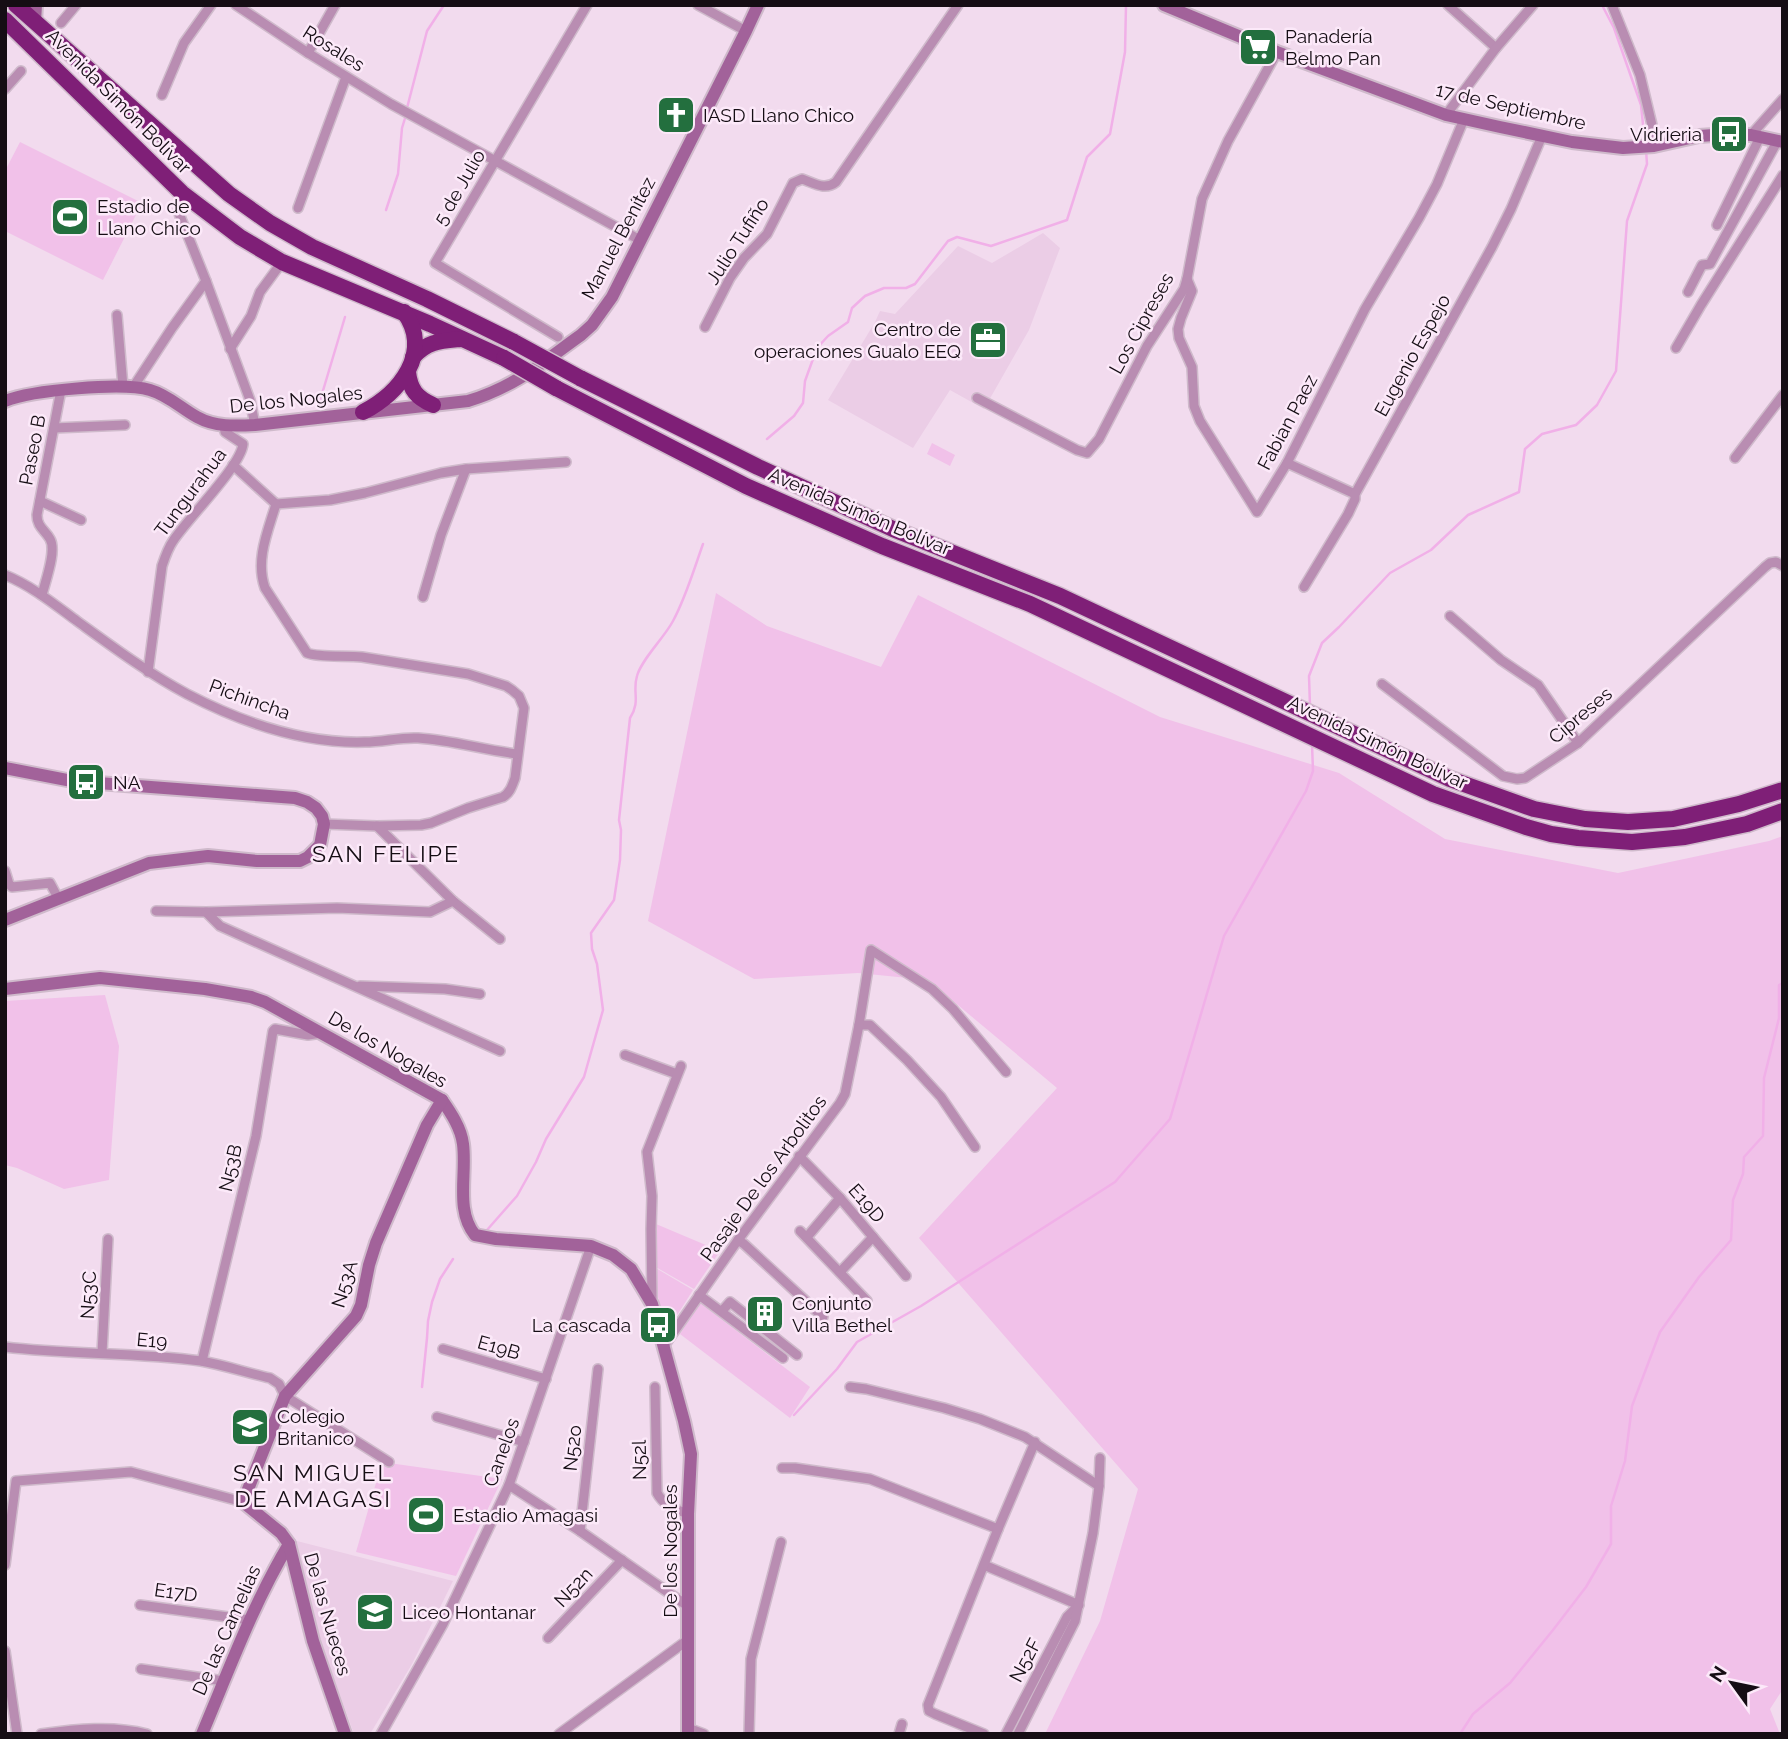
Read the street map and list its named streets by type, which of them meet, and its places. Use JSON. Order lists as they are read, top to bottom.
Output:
{
  "streets": {
    "highway": ["Avenida Simón Bolívar"],
    "street": [
      "Rosales",
      "17 de Septiembre",
      "5 de Julio",
      "Manuel Benítez",
      "Julio Tufiño",
      "Los Cipreses",
      "Eugenio Espejo",
      "De los Nogales",
      "Fabian Paez",
      "Paseo B",
      "Tungurahua",
      "Pichincha",
      "Cipreses",
      "N53B",
      "Pasaje De los Arbolitos",
      "E19D",
      "N53A",
      "N53C",
      "E19",
      "E19B",
      "N52o",
      "Canelos",
      "N52l",
      "N52n",
      "E17D",
      "De las Nueces",
      "De las Camelias",
      "N52F"
    ]
  },
  "crossings": [
    ["Rosales", "5 de Julio"],
    ["Rosales", "Manuel Benítez"],
    ["Avenida Simón Bolívar", "De los Nogales"],
    ["17 de Septiembre", "Los Cipreses"],
    ["17 de Septiembre", "Eugenio Espejo"],
    ["17 de Septiembre", "Fabian Paez"],
    ["Manuel Benítez", "De los Nogales"],
    ["Los Cipreses", "Fabian Paez"],
    ["De los Nogales", "Paseo B"],
    ["De los Nogales", "Tungurahua"],
    ["De los Nogales", "N53B"],
    ["De los Nogales", "Pasaje De los Arbolitos"],
    ["De los Nogales", "N53A"],
    ["De los Nogales", "Canelos"],
    ["De los Nogales", "N52l"],
    ["Paseo B", "Pichincha"],
    ["Tungurahua", "Pichincha"],
    ["N53B", "E19"],
    ["Pasaje De los Arbolitos", "E19D"],
    ["N53A", "E19"],
    ["N53A", "De las Nueces"],
    ["N53C", "E19"],
    ["E19B", "Canelos"],
    ["E17D", "De las Camelias"],
    ["De las Nueces", "De las Camelias"]
  ],
  "districts": ["SAN FELIPE", "SAN MIGUEL DE AMAGASI"],
  "places": {
    "supermarket": ["Panadería Belmo Pan"],
    "church": ["IASD Llano Chico"],
    "bus stop": ["Vidrieria", "NA", "La cascada"],
    "sports": ["Estadio de Llano Chico", "Estadio Amagasi"],
    "office": ["Centro de operaciones Gualo EEQ"],
    "building": ["Conjunto Villa Bethel"],
    "school or university": ["Colegio Britanico", "Liceo Hontanar"]
  },
  "north": "top left"
}
